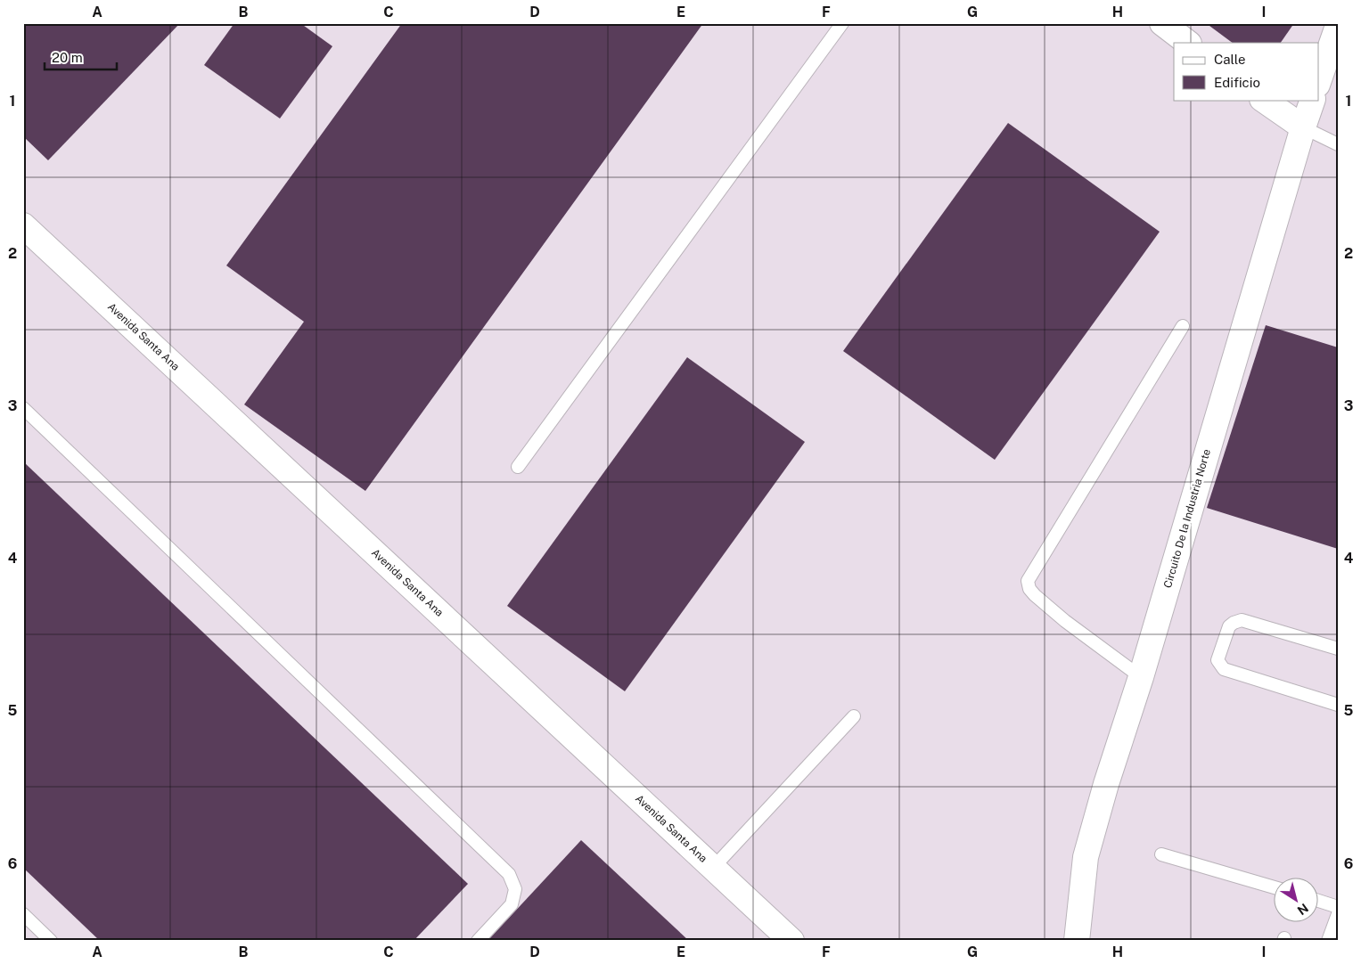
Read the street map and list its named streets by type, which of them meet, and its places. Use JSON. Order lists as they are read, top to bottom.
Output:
{
  "streets": {
    "street": ["Avenida Santa Ana", "Circuito De la Industria Norte"]
  },
  "legend": ["Calle", "Edificio"],
  "scale_bar": "20 m",
  "north": "bottom right",
  "grid": {
    "columns": [
      "A",
      "B",
      "C",
      "D",
      "E",
      "F",
      "G",
      "H",
      "I"
    ],
    "rows": [
      "1",
      "2",
      "3",
      "4",
      "5",
      "6"
    ]
  }
}
